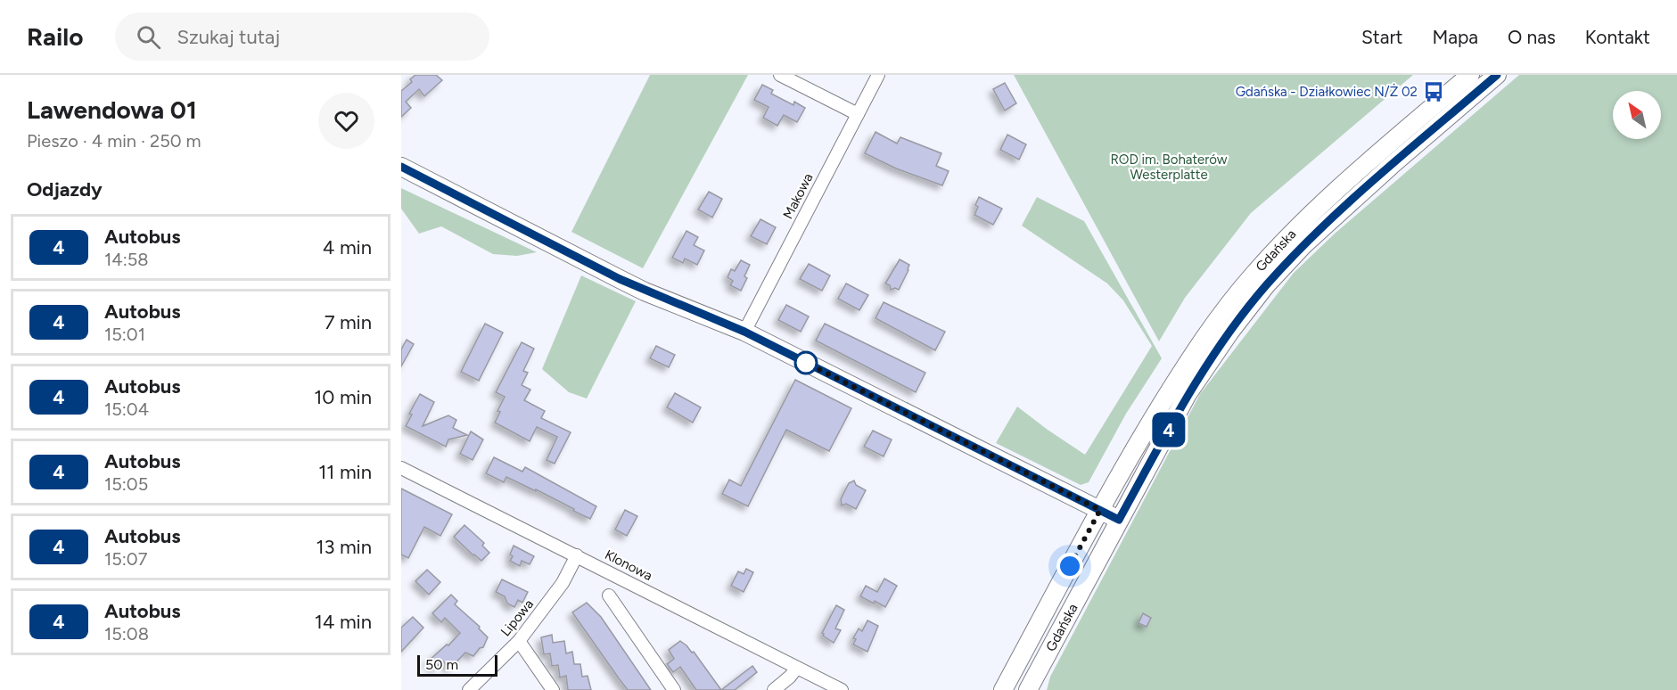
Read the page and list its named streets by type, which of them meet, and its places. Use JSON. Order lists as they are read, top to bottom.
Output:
{
  "streets": {
    "main road": ["Gdańska"],
    "street": ["Makowa", "Klonowa", "Lipowa"]
  },
  "crossings": [
    ["Klonowa", "Lipowa"]
  ],
  "parks": ["ROD im. Bohaterów Westerplatte"],
  "places": {
    "bus stop": ["Gdańska - Działkowiec N/Ż 02"]
  },
  "lines": ["bus line 4"],
  "scale_bar": "50 m",
  "north": "top left",
  "page": {
    "header": "Railo",
    "search": "Szukaj tutaj",
    "nav": [
      "Start",
      "Mapa",
      "O nas",
      "Kontakt"
    ],
    "heading": [
      ["Lawendowa 01", "Pieszo · 4 min · 250 m"],
      "Odjazdy"
    ],
    "on_map": "4",
    "list": [
      {
        "mark": "4",
        "name": "Autobus",
        "note": "14:58",
        "value": "4 min"
      },
      {
        "mark": "4",
        "name": "Autobus",
        "note": "15:01",
        "value": "7 min"
      },
      {
        "mark": "4",
        "name": "Autobus",
        "note": "15:04",
        "value": "10 min"
      },
      {
        "mark": "4",
        "name": "Autobus",
        "note": "15:05",
        "value": "11 min"
      },
      {
        "mark": "4",
        "name": "Autobus",
        "note": "15:07",
        "value": "13 min"
      },
      {
        "mark": "4",
        "name": "Autobus",
        "note": "15:08",
        "value": "14 min"
      }
    ],
    "scale": "50 m"
  }
}
